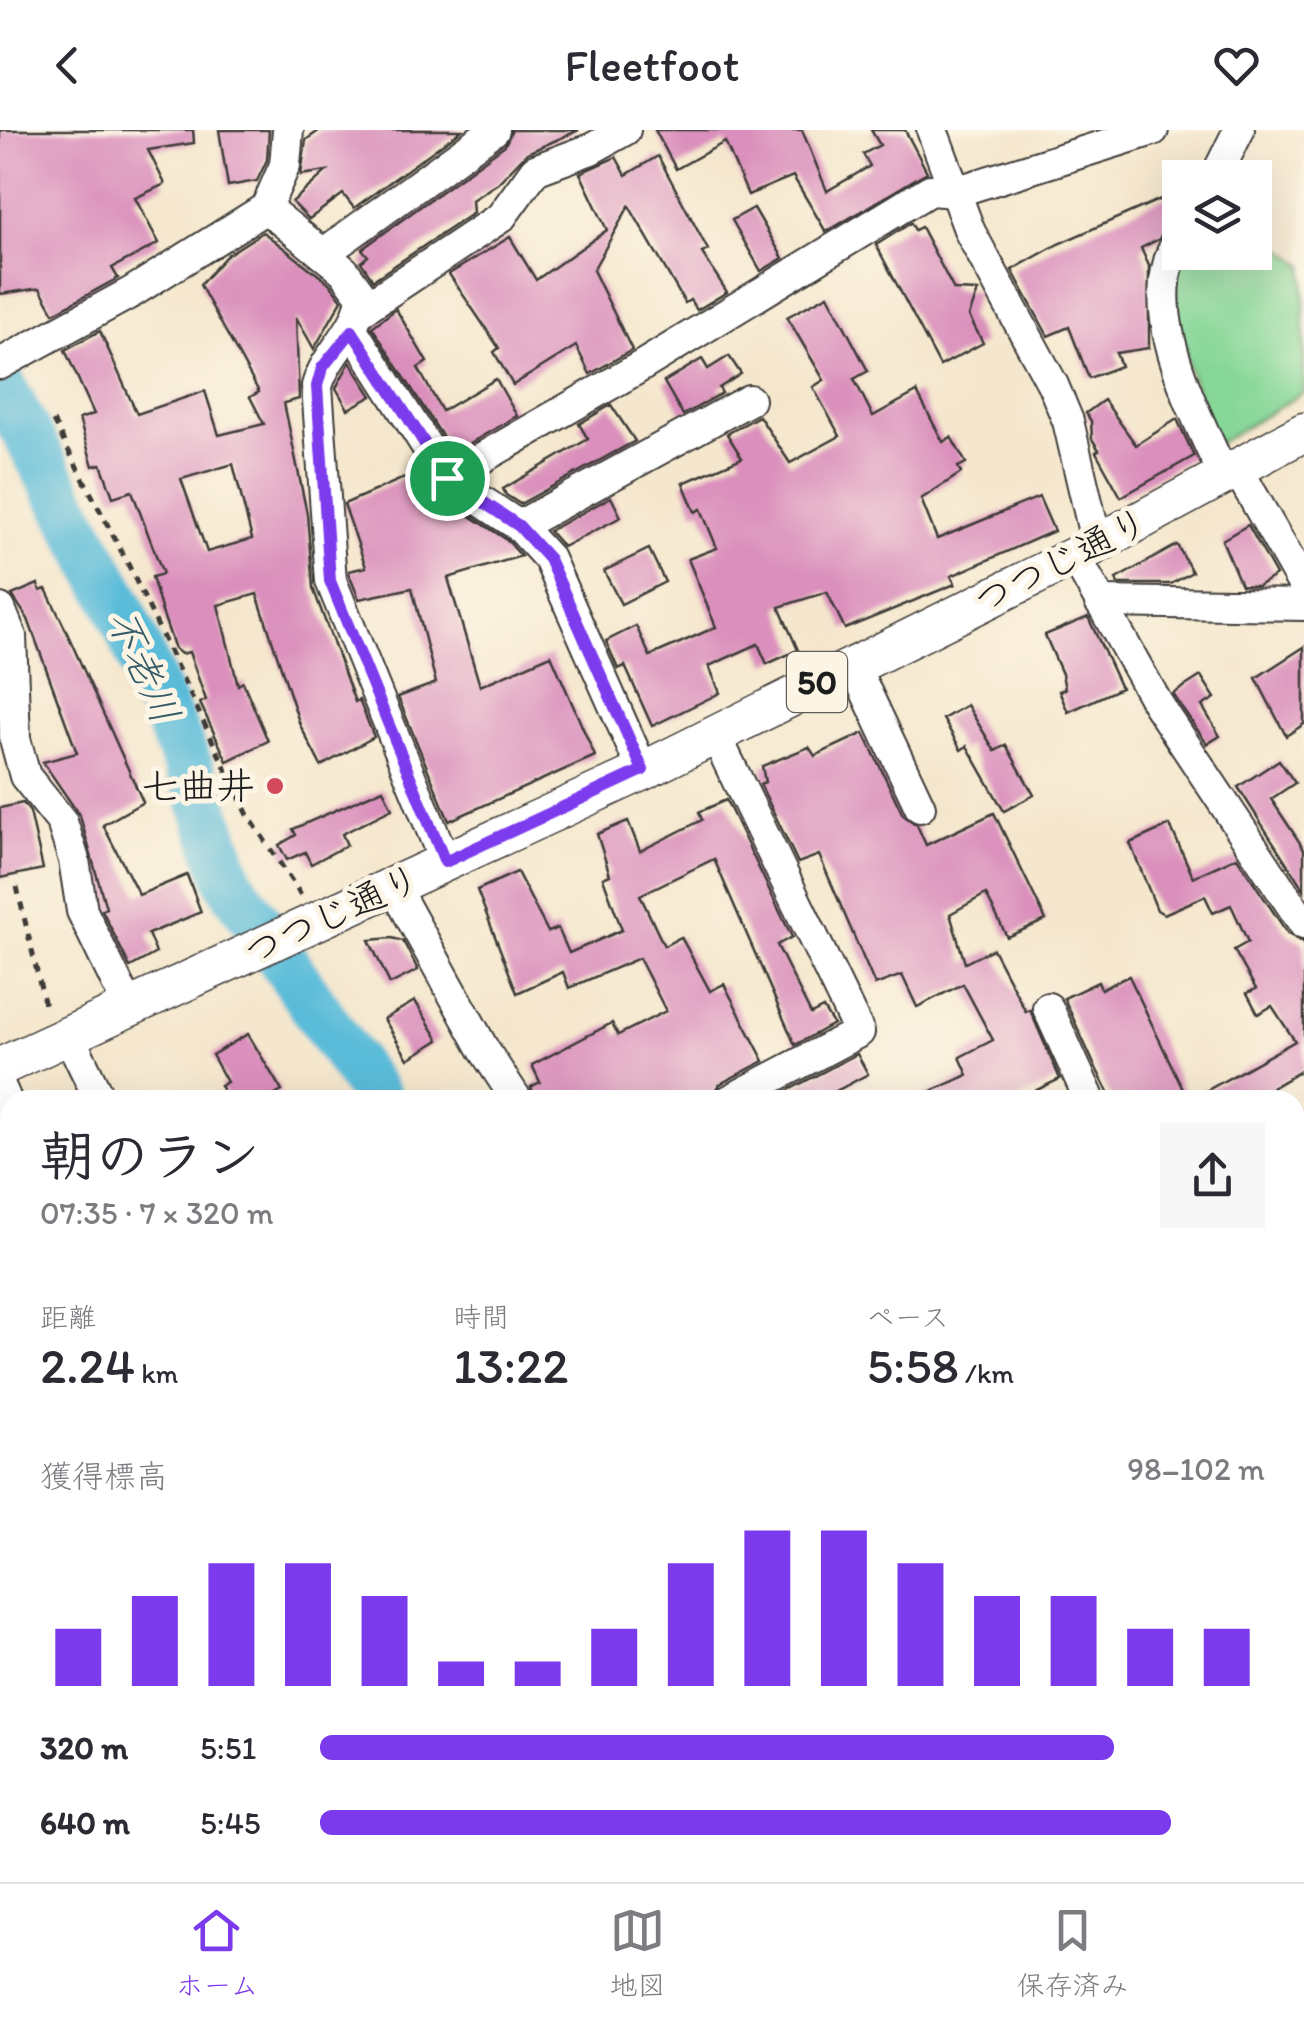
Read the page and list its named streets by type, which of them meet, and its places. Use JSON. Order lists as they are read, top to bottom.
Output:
{
  "streets": {
    "main road": ["つつじ通り", "50"]
  },
  "water": ["不老川"],
  "places": ["七曲井"],
  "page": {
    "header": "Fleetfoot",
    "heading": ["朝のラン", "07:35 · 7 × 320 m"],
    "stats": [
      ["距離", "2.24 km"],
      ["時間", "13:22"],
      ["ペース", "5:58 /km"]
    ],
    "chart": ["獲得標高", "98–102 m"],
    "list": [
      {
        "name": "320 m",
        "note": "5:51"
      },
      {
        "name": "640 m",
        "note": "5:45"
      }
    ],
    "tabs": ["ホーム", "地図", "保存済み"]
  }
}
